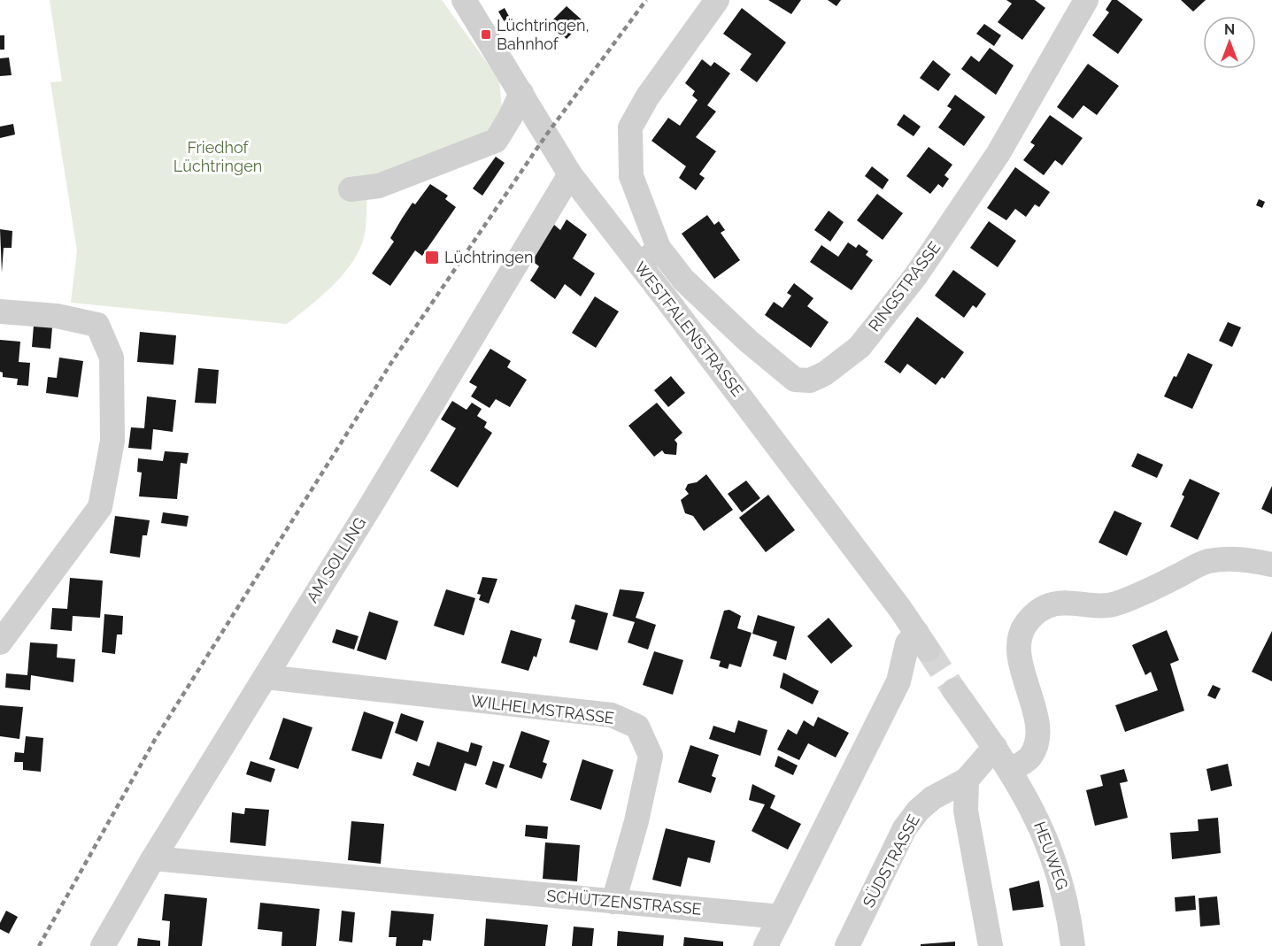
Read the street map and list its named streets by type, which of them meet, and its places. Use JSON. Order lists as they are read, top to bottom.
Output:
{
  "streets": {
    "street": [
      "RINGSTRASSE",
      "WESTFALENSTRASSE",
      "AM SOLLING",
      "WILHELMSTRASSE",
      "HEUWEG",
      "SÜDSTRASSE",
      "SCHÜTZENSTRASSE"
    ]
  },
  "crossings": [
    ["WESTFALENSTRASSE", "AM SOLLING"],
    ["WESTFALENSTRASSE", "SCHÜTZENSTRASSE"],
    ["AM SOLLING", "WILHELMSTRASSE"],
    ["AM SOLLING", "SCHÜTZENSTRASSE"],
    ["WILHELMSTRASSE", "SCHÜTZENSTRASSE"]
  ],
  "parks": ["Friedhof Lüchtringen"],
  "places": {
    "transit": ["Lüchtringen, Bahnhof", "Lüchtringen"]
  },
  "north": "top"
}
